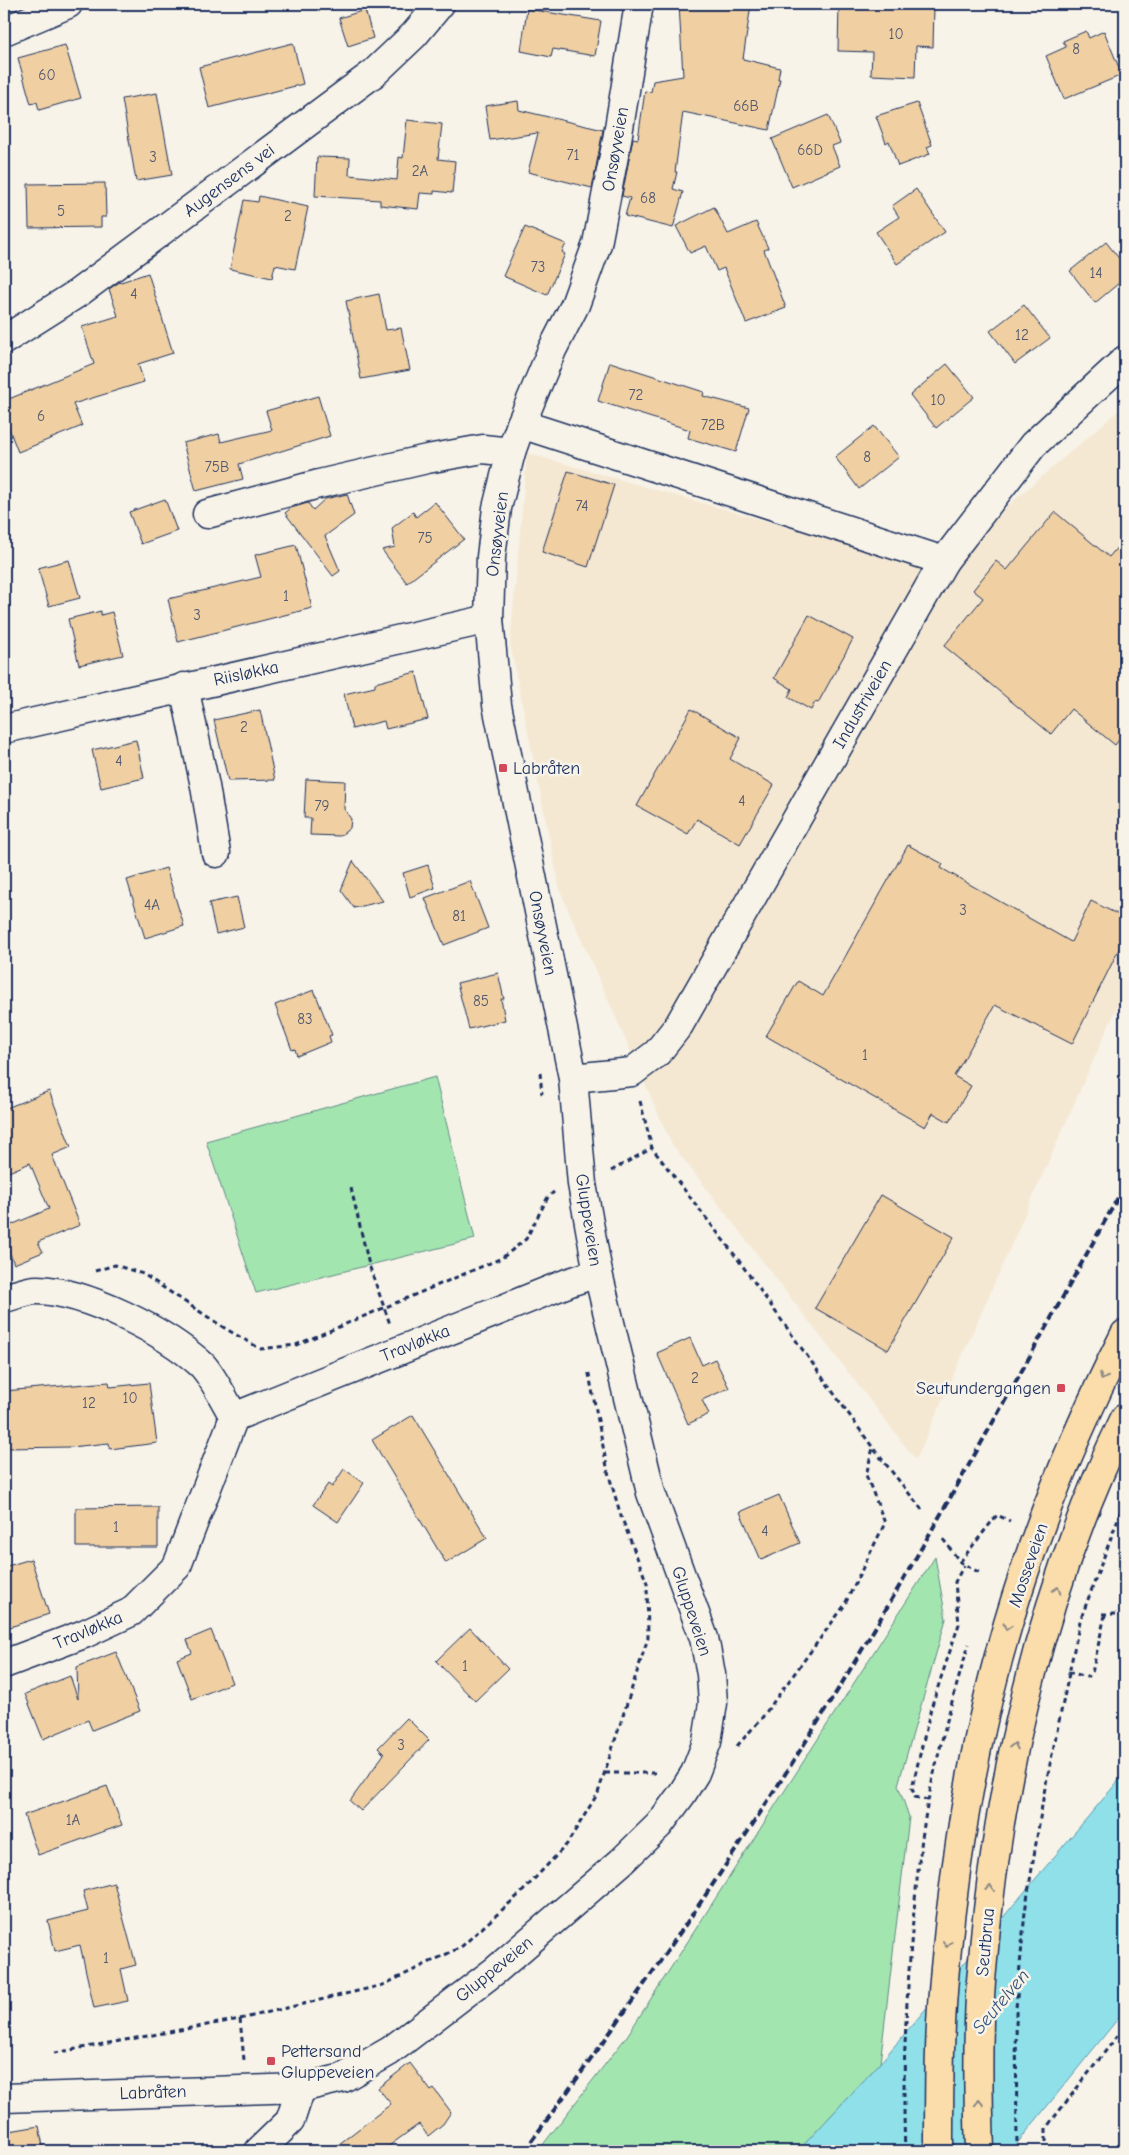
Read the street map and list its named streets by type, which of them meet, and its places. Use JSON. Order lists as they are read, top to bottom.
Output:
{
  "streets": {
    "highway": ["Mosseveien", "Seutbrua"],
    "street": [
      "Onsøyveien",
      "Augensens vei",
      "Riisløkka",
      "Industriveien",
      "Gluppeveien",
      "Travløkka",
      "Labråten"
    ]
  },
  "crossings": [
    ["Onsøyveien", "Riisløkka"],
    ["Onsøyveien", "Gluppeveien"],
    ["Gluppeveien", "Travløkka"],
    ["Gluppeveien", "Labråten"],
    ["Mosseveien", "Seutbrua"]
  ],
  "water": ["Seutelven"],
  "places": {
    "transit": ["Labråten", "Seutundergangen", "Pettersand Gluppeveien"]
  },
  "house_numbers": [
    "10",
    "8",
    "60",
    "66B",
    "66D",
    "71",
    "3",
    "2A",
    "68",
    "5",
    "2",
    "73",
    "14",
    "4",
    "12",
    "72",
    "10",
    "6",
    "72B",
    "8",
    "75B",
    "74",
    "75",
    "1",
    "3",
    "2",
    "4",
    "4",
    "79",
    "4A",
    "3",
    "81",
    "85",
    "83",
    "1",
    "2",
    "10",
    "12",
    "1",
    "4",
    "1",
    "3",
    "1A",
    "1"
  ]
}
